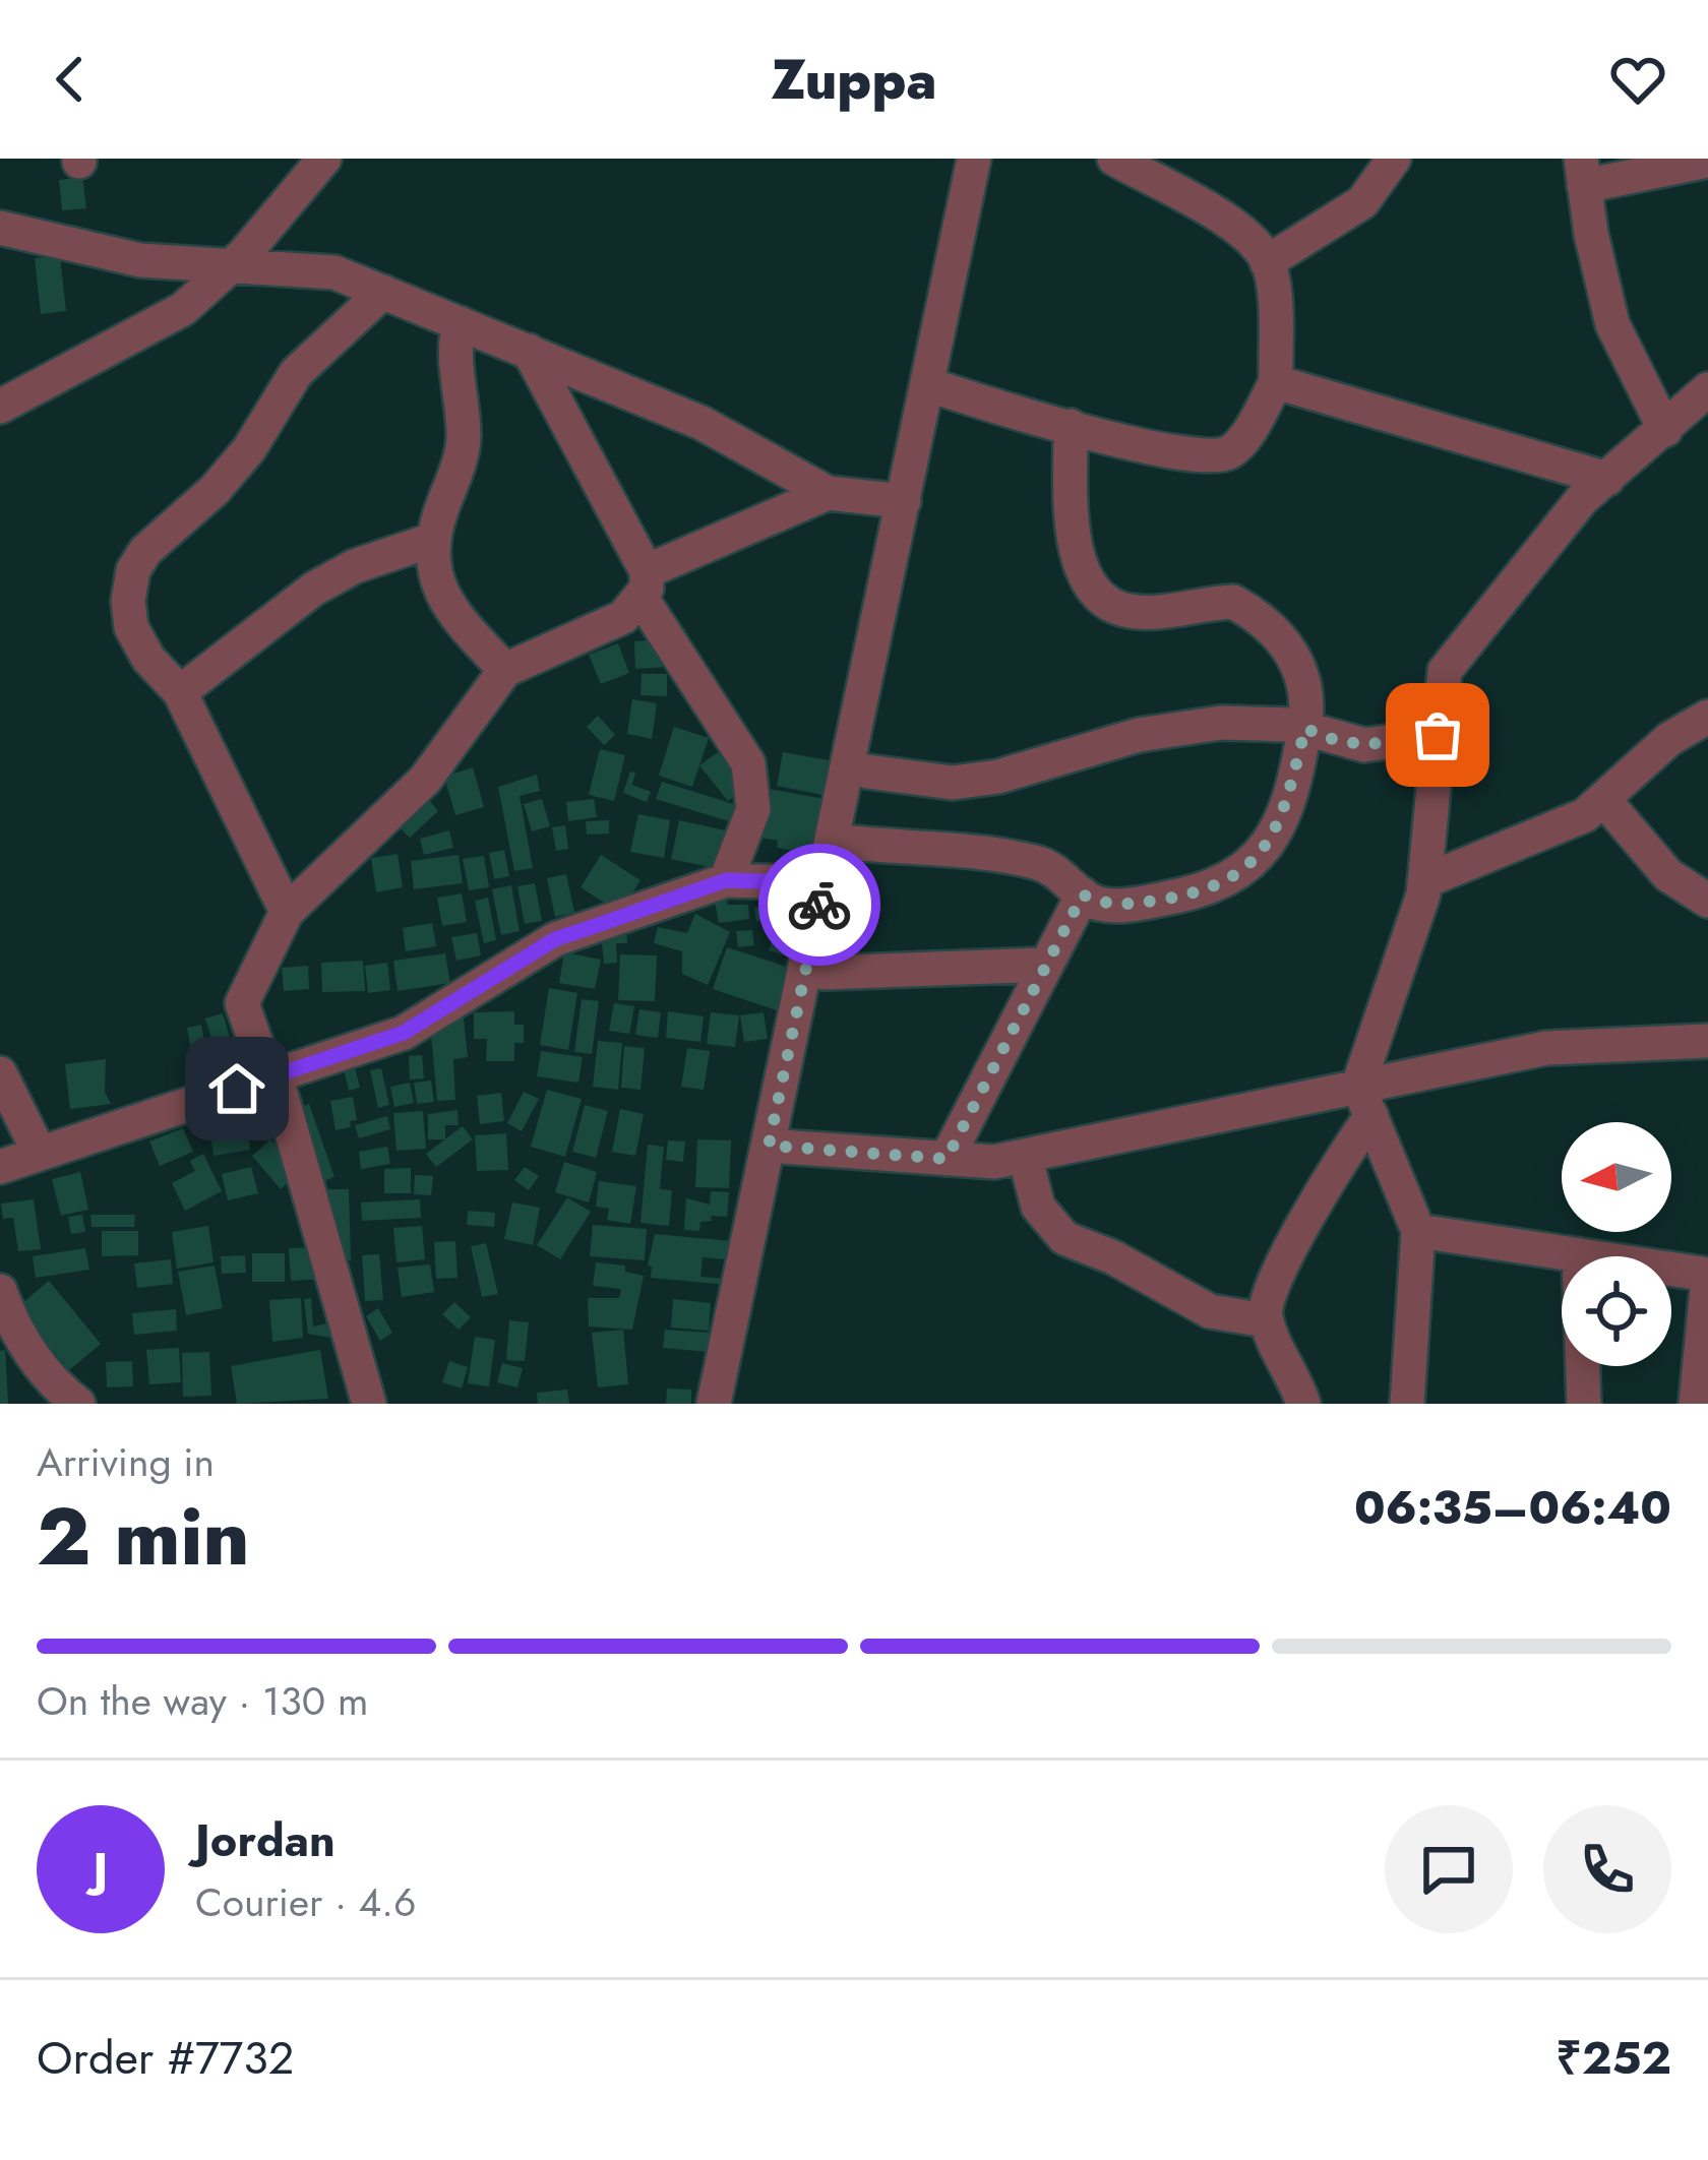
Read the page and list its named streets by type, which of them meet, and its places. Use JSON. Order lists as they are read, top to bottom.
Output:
{
  "north": "left",
  "page": {
    "header": "Zuppa",
    "heading": ["2 min", "Arriving in", "06:35–06:40"],
    "panel": [
      "Jordan",
      "Courier · 4.6",
      "Order #7732",
      "₹252"
    ],
    "bar": "On the way · 130 m",
    "round": "J"
  }
}
